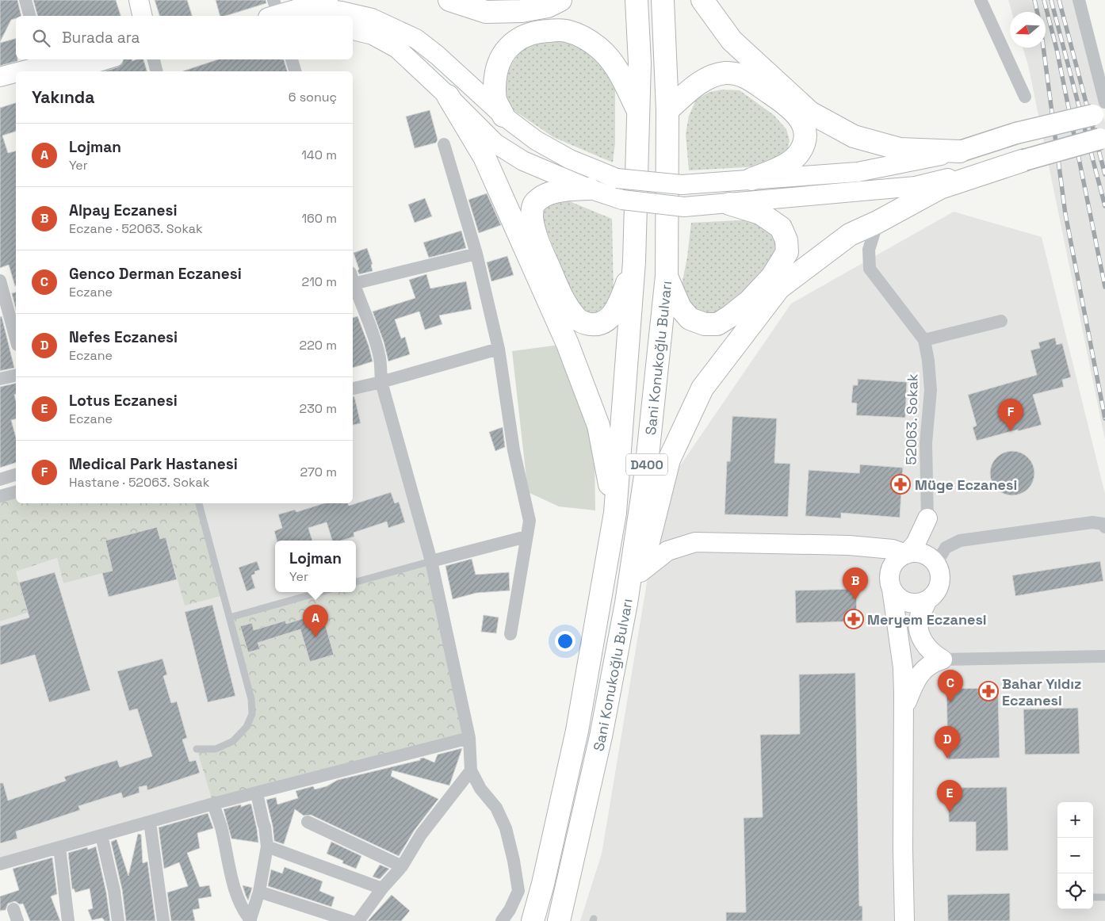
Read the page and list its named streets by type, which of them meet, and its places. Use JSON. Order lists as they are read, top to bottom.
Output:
{
  "streets": {
    "highway": ["Sani Konukoğlu Bulvarı", "D400"],
    "street": ["52063. Sokak"]
  },
  "places": {
    "pharmacy": ["Müge Eczanesi", "Meryem Eczanesi", "Bahar Yıldız Eczanesi"]
  },
  "north": "left",
  "page": {
    "search": "Burada ara",
    "heading": ["Yakında", "6 sonuç"],
    "list": [
      {
        "mark": "A",
        "name": "Lojman",
        "note": "Yer",
        "value": "140 m"
      },
      {
        "mark": "B",
        "name": "Alpay Eczanesi",
        "note": "Eczane · 52063. Sokak",
        "value": "160 m"
      },
      {
        "mark": "C",
        "name": "Genco Derman Eczanesi",
        "note": "Eczane",
        "value": "210 m"
      },
      {
        "mark": "D",
        "name": "Nefes Eczanesi",
        "note": "Eczane",
        "value": "220 m"
      },
      {
        "mark": "E",
        "name": "Lotus Eczanesi",
        "note": "Eczane",
        "value": "230 m"
      },
      {
        "mark": "F",
        "name": "Medical Park Hastanesi",
        "note": "Hastane · 52063. Sokak",
        "value": "270 m"
      }
    ],
    "pins": [
      "F",
      "B",
      "A",
      "C",
      "D",
      "E"
    ],
    "popup": ["Lojman", "Yer"],
    "map_buttons": ["+", "−"]
  }
}
